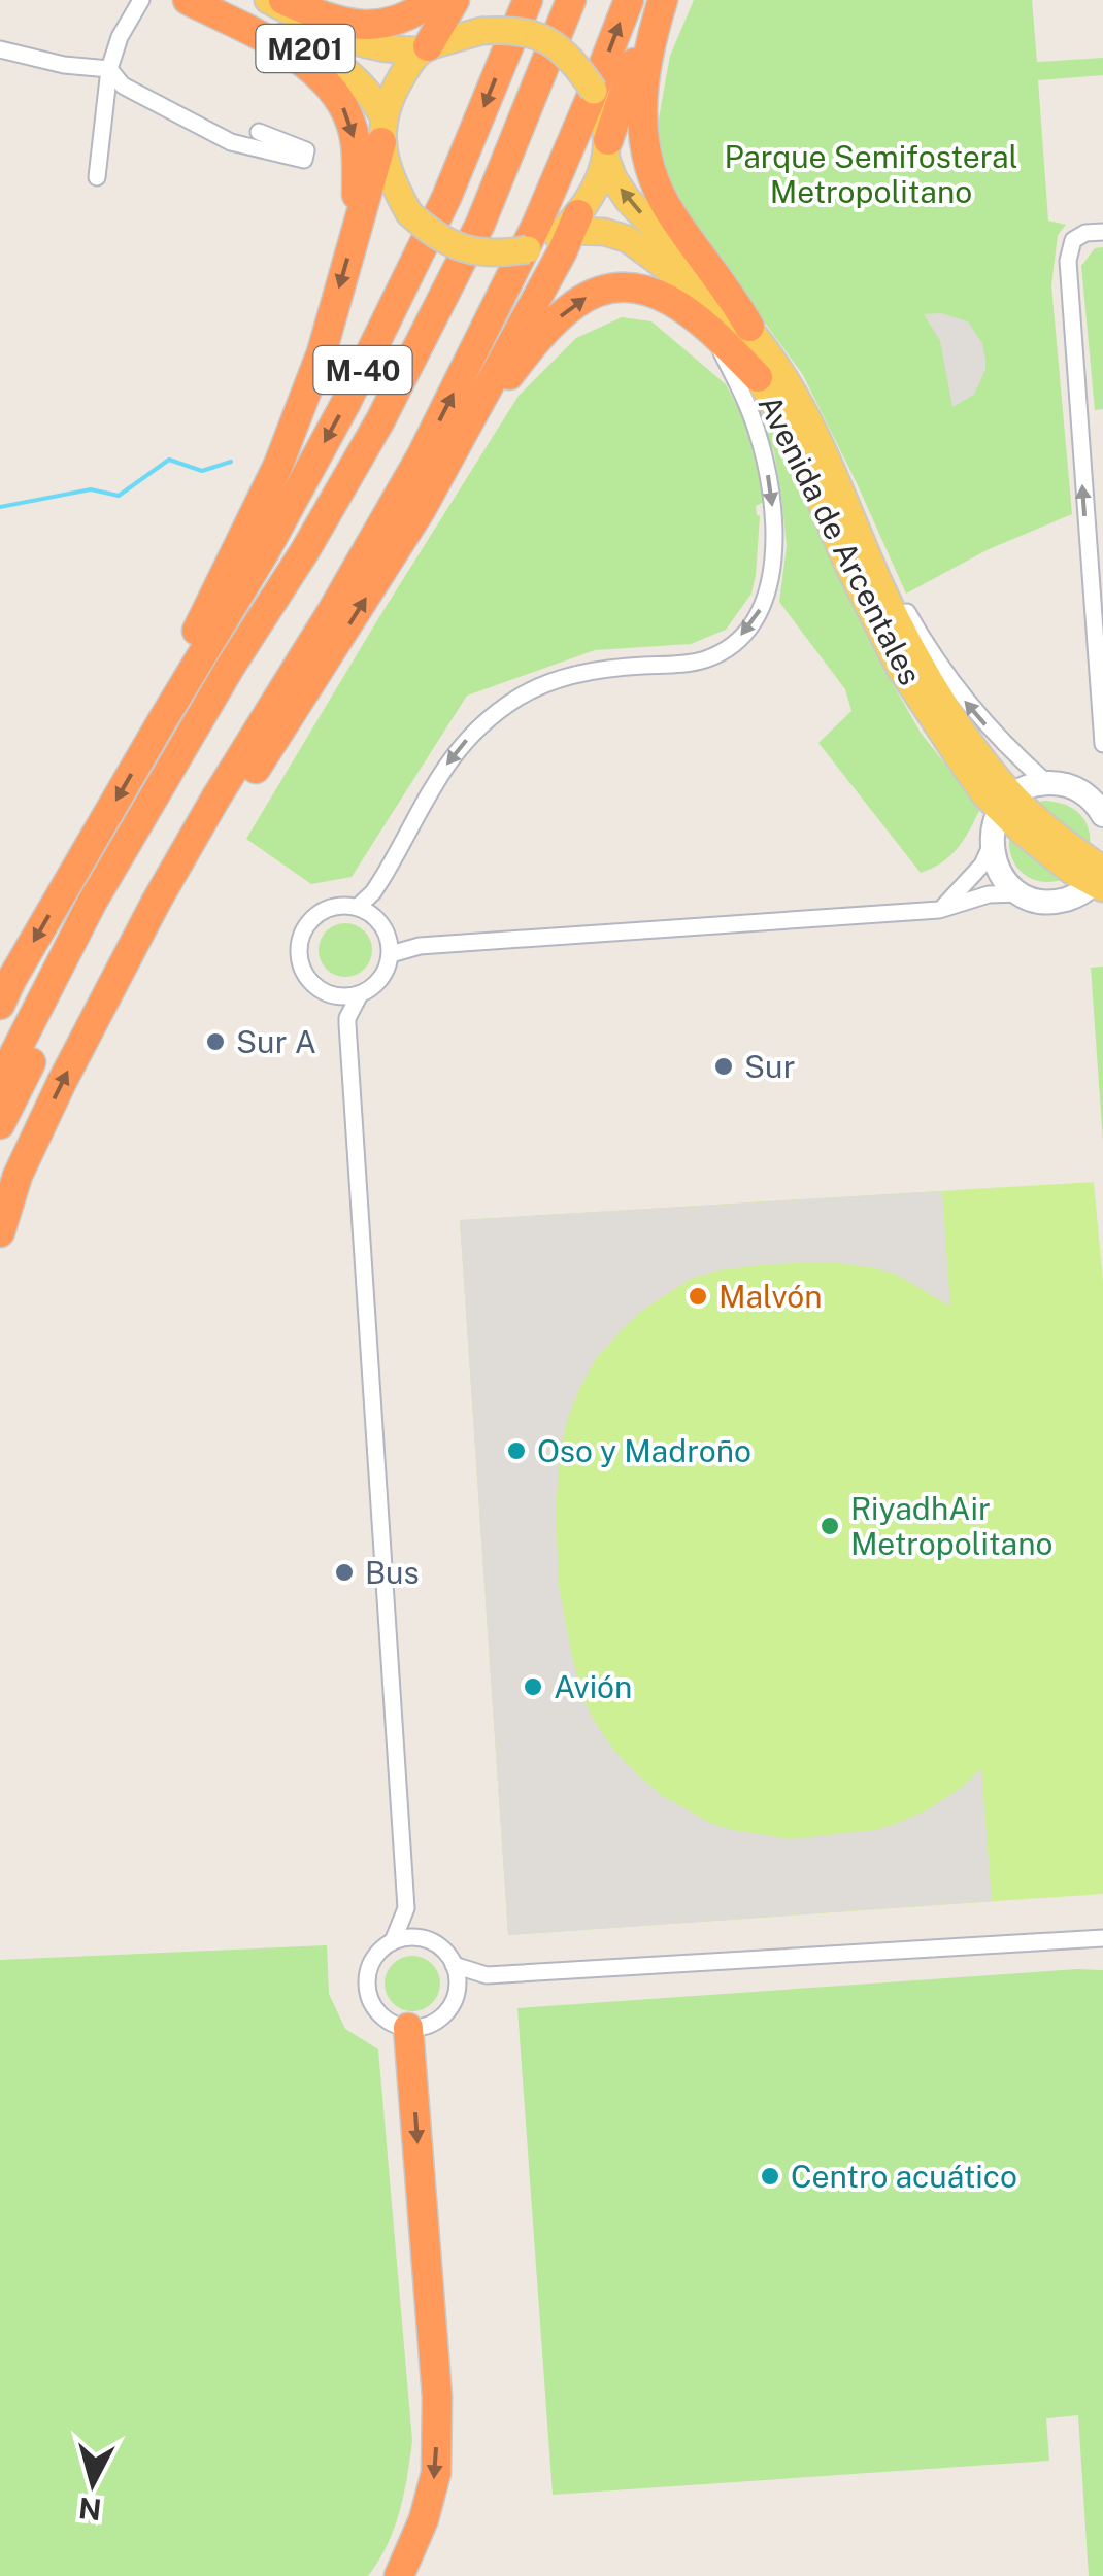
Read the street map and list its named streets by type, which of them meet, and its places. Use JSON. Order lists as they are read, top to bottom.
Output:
{
  "streets": {
    "highway": ["M-40"],
    "main road": ["M201", "Avenida de Arcentales"]
  },
  "crossings": [
    ["M201", "Avenida de Arcentales"]
  ],
  "parks": ["Parque Semifosteral Metropolitano"],
  "places": [
    "Sur A",
    "Sur",
    "Malvón",
    "Oso y Madroño",
    "RiyadhAir Metropolitano",
    "Bus",
    "Avión",
    "Centro acuático"
  ],
  "north": "bottom"
}
